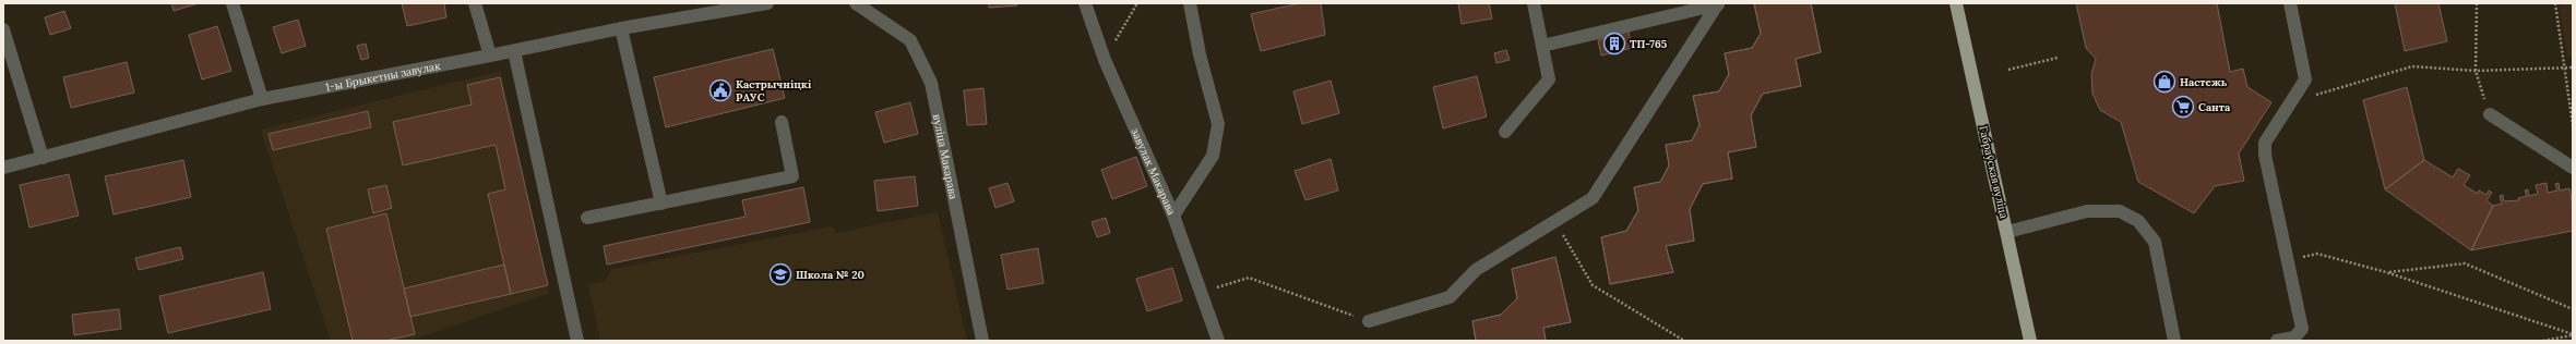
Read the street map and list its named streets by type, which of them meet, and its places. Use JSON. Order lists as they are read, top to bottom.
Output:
{
  "streets": {
    "main road": ["Габраўская вуліца"],
    "street": ["1-ы Брыкетны завулак", "вуліца Макарава", "завулак Макарава"]
  },
  "places": {
    "building": ["ТП-765"],
    "shop": ["Настежь"],
    "public building": ["Кастрычніцкі РАУС"],
    "supermarket": ["Санта"],
    "school or university": ["Школа № 20"]
  }
}
